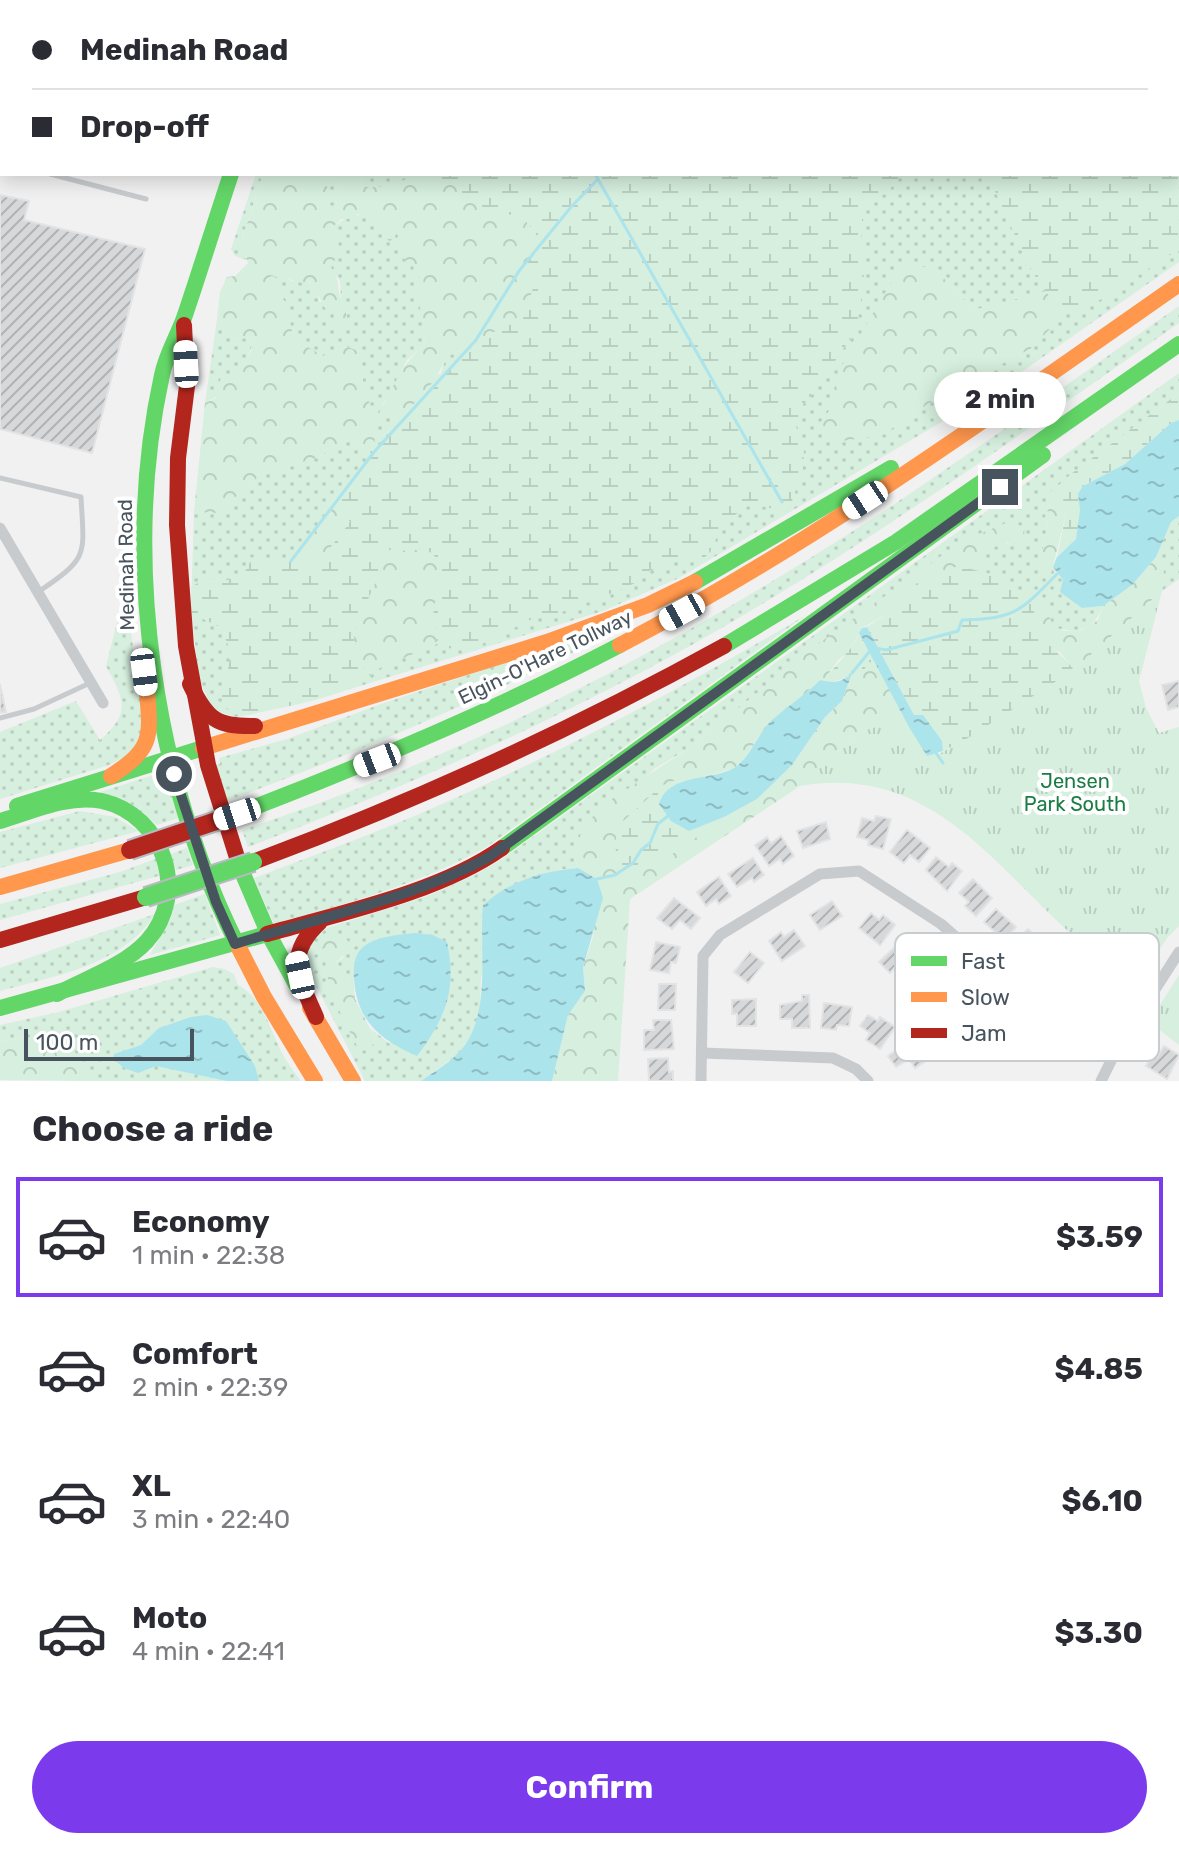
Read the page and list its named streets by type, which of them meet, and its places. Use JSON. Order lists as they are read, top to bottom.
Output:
{
  "streets": {
    "main road": ["Medinah Road", "Elgin-O'Hare Tollway"]
  },
  "parks": ["Jensen Park South"],
  "legend": ["Fast", "Slow", "Jam"],
  "scale_bar": "100 m",
  "page": {
    "banner": ["Medinah Road", "Drop-off"],
    "bubble": "2 min",
    "scale": "100 m",
    "heading": "Choose a ride",
    "list": [
      {
        "name": "Economy",
        "note": "1 min · 22:38",
        "value": "$3.59"
      },
      {
        "name": "Comfort",
        "note": "2 min · 22:39",
        "value": "$4.85"
      },
      {
        "name": "XL",
        "note": "3 min · 22:40",
        "value": "$6.10"
      },
      {
        "name": "Moto",
        "note": "4 min · 22:41",
        "value": "$3.30"
      }
    ],
    "buttons": "Confirm"
  }
}
